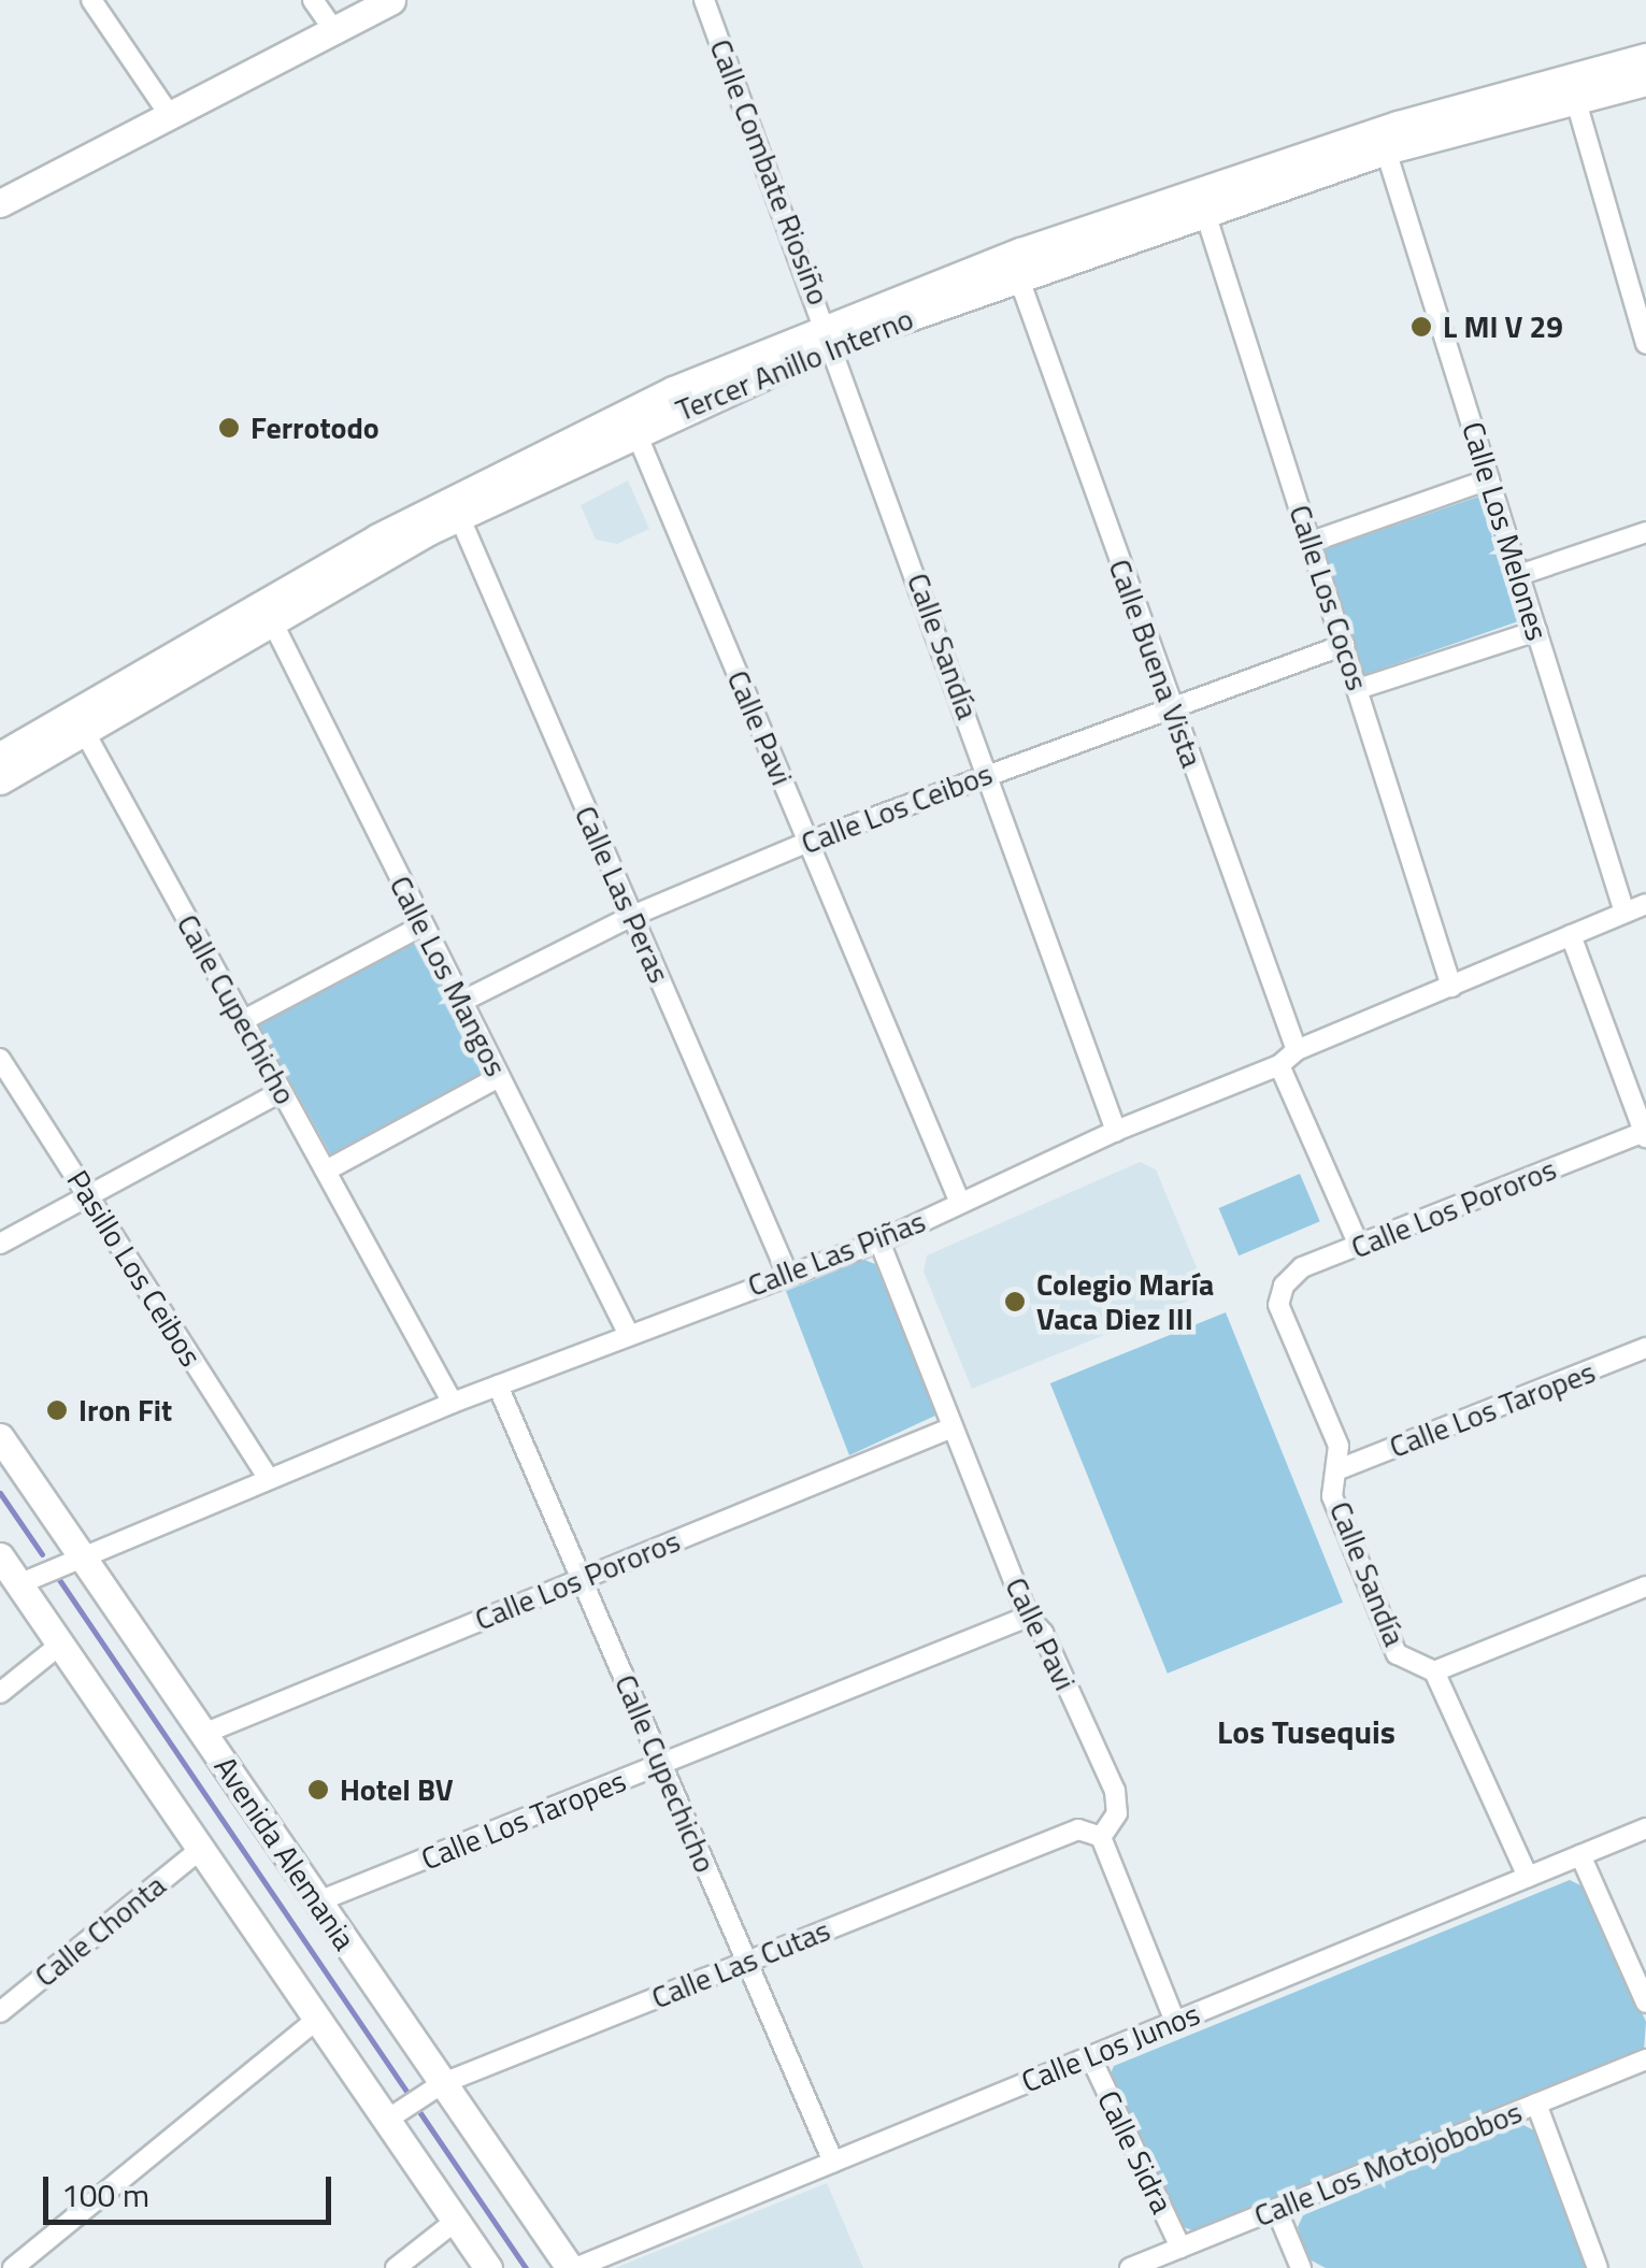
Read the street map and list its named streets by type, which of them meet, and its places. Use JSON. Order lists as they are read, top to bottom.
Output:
{
  "streets": {
    "main road": ["Tercer Anillo Interno", "Avenida Alemania"],
    "street": [
      "Calle Combate Riosiño",
      "Calle Los Melones",
      "Calle Los Cocos",
      "Calle Sandía",
      "Calle Buena Vista",
      "Calle Pavi",
      "Calle Los Ceibos",
      "Calle Las Peras",
      "Calle Los Mangos",
      "Calle Cupechicho",
      "Calle Los Pororos",
      "Calle Las Piñas",
      "Pasillo Los Ceibos",
      "Calle Los Taropes",
      "Calle Chonta",
      "Calle Las Cutas",
      "Calle Los Junos",
      "Calle Sidra",
      "Calle Los Motojobobos"
    ]
  },
  "crossings": [
    ["Calle Combate Riosiño", "Tercer Anillo Interno"],
    ["Calle Combate Riosiño", "Calle Sandía"],
    ["Tercer Anillo Interno", "Calle Los Melones"],
    ["Tercer Anillo Interno", "Calle Los Cocos"],
    ["Tercer Anillo Interno", "Calle Sandía"],
    ["Tercer Anillo Interno", "Calle Buena Vista"],
    ["Tercer Anillo Interno", "Calle Pavi"],
    ["Tercer Anillo Interno", "Calle Las Peras"],
    ["Tercer Anillo Interno", "Calle Los Mangos"],
    ["Tercer Anillo Interno", "Calle Cupechicho"],
    ["Calle Los Melones", "Calle Las Piñas"],
    ["Calle Los Cocos", "Calle Los Ceibos"],
    ["Calle Los Cocos", "Calle Las Piñas"],
    ["Calle Sandía", "Calle Los Ceibos"],
    ["Calle Sandía", "Calle Los Pororos"],
    ["Calle Sandía", "Calle Las Piñas"],
    ["Calle Sandía", "Calle Los Taropes"],
    ["Calle Sandía", "Calle Los Junos"],
    ["Calle Buena Vista", "Calle Los Ceibos"],
    ["Calle Buena Vista", "Calle Las Piñas"],
    ["Calle Pavi", "Calle Los Ceibos"],
    ["Calle Pavi", "Calle Los Pororos"],
    ["Calle Pavi", "Calle Las Piñas"],
    ["Calle Pavi", "Calle Los Taropes"],
    ["Calle Pavi", "Calle Las Cutas"],
    ["Calle Los Ceibos", "Calle Las Peras"],
    ["Calle Los Ceibos", "Calle Los Mangos"],
    ["Calle Las Peras", "Calle Las Piñas"],
    ["Calle Los Mangos", "Calle Las Piñas"],
    ["Calle Cupechicho", "Calle Los Pororos"],
    ["Calle Cupechicho", "Calle Las Piñas"],
    ["Calle Cupechicho", "Calle Los Taropes"],
    ["Calle Cupechicho", "Calle Las Cutas"],
    ["Calle Cupechicho", "Calle Los Junos"],
    ["Calle Los Pororos", "Avenida Alemania"],
    ["Calle Las Piñas", "Pasillo Los Ceibos"],
    ["Calle Las Piñas", "Avenida Alemania"],
    ["Calle Los Taropes", "Avenida Alemania"],
    ["Avenida Alemania", "Calle Las Cutas"],
    ["Avenida Alemania", "Calle Los Junos"],
    ["Calle Los Junos", "Calle Sidra"],
    ["Calle Sidra", "Calle Los Motojobobos"]
  ],
  "districts": ["Los Tusequis"],
  "places": [
    "L MI V 29",
    "Ferrotodo",
    "Colegio María Vaca Diez III",
    "Iron Fit",
    "Hotel BV"
  ],
  "scale_bar": "100 m"
}
